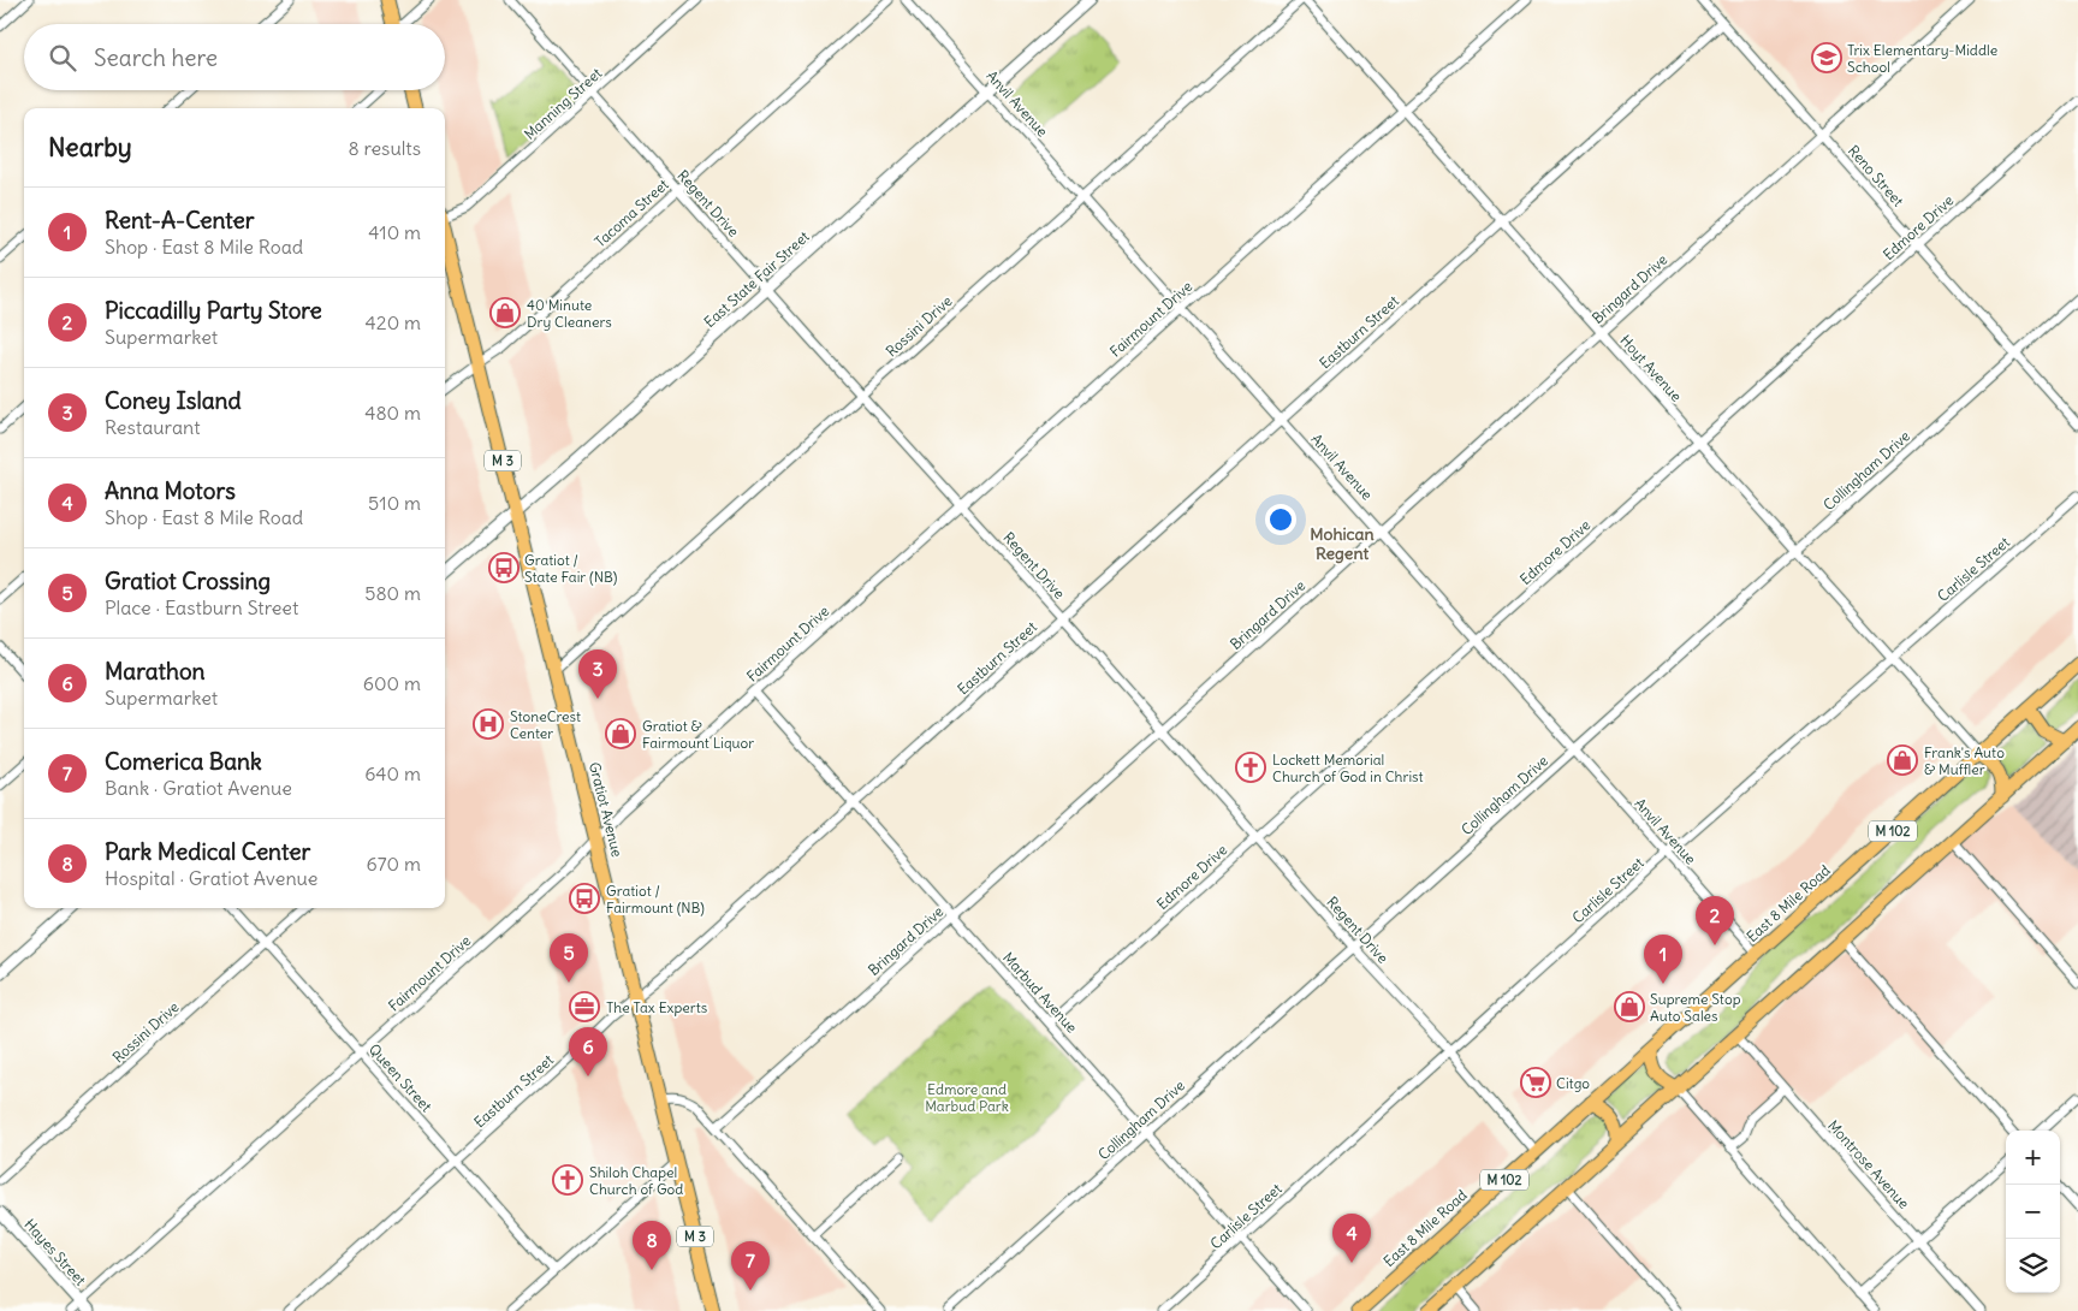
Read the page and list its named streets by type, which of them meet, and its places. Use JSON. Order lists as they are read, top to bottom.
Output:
{
  "streets": {
    "main road": [
      "M 3",
      "Gratiot Avenue",
      "M 102",
      "East 8 Mile Road"
    ],
    "street": [
      "Manning Street",
      "Anvil Avenue",
      "Reno Street",
      "Regent Drive",
      "Tacoma Street",
      "Edmore Drive",
      "East State Fair Street",
      "Bringard Drive",
      "Fairmount Drive",
      "Rossini Drive",
      "Eastburn Street",
      "Hoyt Avenue",
      "Collingham Drive",
      "Carlisle Street",
      "Marbud Avenue",
      "Queen Street",
      "Montrose Avenue",
      "Hayes Street"
    ]
  },
  "crossings": [
    ["Manning Street", "Regent Drive"],
    ["Anvil Avenue", "Edmore Drive"],
    ["Anvil Avenue", "East State Fair Street"],
    ["Anvil Avenue", "Bringard Drive"],
    ["Anvil Avenue", "Fairmount Drive"],
    ["Anvil Avenue", "Rossini Drive"],
    ["Anvil Avenue", "Eastburn Street"],
    ["Anvil Avenue", "Collingham Drive"],
    ["Anvil Avenue", "Carlisle Street"],
    ["Anvil Avenue", "East 8 Mile Road"],
    ["Reno Street", "Edmore Drive"],
    ["Reno Street", "Bringard Drive"],
    ["Reno Street", "Eastburn Street"],
    ["Reno Street", "Collingham Drive"],
    ["Regent Drive", "Tacoma Street"],
    ["Regent Drive", "Edmore Drive"],
    ["Regent Drive", "East State Fair Street"],
    ["Regent Drive", "Bringard Drive"],
    ["Regent Drive", "Fairmount Drive"],
    ["Regent Drive", "Rossini Drive"],
    ["Regent Drive", "Eastburn Street"],
    ["Regent Drive", "Collingham Drive"],
    ["Regent Drive", "Carlisle Street"],
    ["Regent Drive", "East 8 Mile Road"],
    ["Tacoma Street", "Gratiot Avenue"],
    ["Edmore Drive", "Hoyt Avenue"],
    ["Edmore Drive", "Marbud Avenue"],
    ["East State Fair Street", "Gratiot Avenue"],
    ["Bringard Drive", "Hoyt Avenue"],
    ["Bringard Drive", "Marbud Avenue"],
    ["Fairmount Drive", "Hoyt Avenue"],
    ["Fairmount Drive", "Gratiot Avenue"],
    ["Fairmount Drive", "Marbud Avenue"],
    ["Fairmount Drive", "Queen Street"],
    ["Fairmount Drive", "Hayes Street"],
    ["Rossini Drive", "Hoyt Avenue"],
    ["Rossini Drive", "Gratiot Avenue"],
    ["Rossini Drive", "Queen Street"],
    ["Eastburn Street", "Hoyt Avenue"],
    ["Eastburn Street", "Gratiot Avenue"],
    ["Eastburn Street", "Marbud Avenue"],
    ["Eastburn Street", "Queen Street"],
    ["Hoyt Avenue", "Collingham Drive"],
    ["Hoyt Avenue", "Carlisle Street"],
    ["Hoyt Avenue", "East 8 Mile Road"],
    ["Collingham Drive", "Marbud Avenue"],
    ["Carlisle Street", "Marbud Avenue"]
  ],
  "districts": ["Mohican Regent"],
  "parks": ["Edmore and Marbud Park"],
  "places": {
    "school or university": ["Trix Elementary-Middle School"],
    "shop": [
      "40 Minute Dry Cleaners",
      "Gratiot & Fairmount Liquor",
      "Frank's Auto & Muffler",
      "Supreme Stop Auto Sales"
    ],
    "bus stop": ["Gratiot / State Fair (NB)", "Gratiot / Fairmount (NB)"],
    "hospital": ["StoneCrest Center"],
    "church": ["Lockett Memorial Church of God in Christ", "Shiloh Chapel Church of God"],
    "office": ["The Tax Experts"],
    "supermarket": ["Citgo"]
  },
  "page": {
    "search": "Search here",
    "heading": ["Nearby", "8 results"],
    "list": [
      {
        "mark": "1",
        "name": "Rent-A-Center",
        "note": "Shop · East 8 Mile Road",
        "value": "410 m"
      },
      {
        "mark": "2",
        "name": "Piccadilly Party Store",
        "note": "Supermarket",
        "value": "420 m"
      },
      {
        "mark": "3",
        "name": "Coney Island",
        "note": "Restaurant",
        "value": "480 m"
      },
      {
        "mark": "4",
        "name": "Anna Motors",
        "note": "Shop · East 8 Mile Road",
        "value": "510 m"
      },
      {
        "mark": "5",
        "name": "Gratiot Crossing",
        "note": "Place · Eastburn Street",
        "value": "580 m"
      },
      {
        "mark": "6",
        "name": "Marathon",
        "note": "Supermarket",
        "value": "600 m"
      },
      {
        "mark": "7",
        "name": "Comerica Bank",
        "note": "Bank · Gratiot Avenue",
        "value": "640 m"
      },
      {
        "mark": "8",
        "name": "Park Medical Center",
        "note": "Hospital · Gratiot Avenue",
        "value": "670 m"
      }
    ],
    "pins": [
      "3",
      "2",
      "5",
      "1",
      "6",
      "4",
      "8",
      "7"
    ],
    "map_buttons": ["+", "−"]
  }
}
